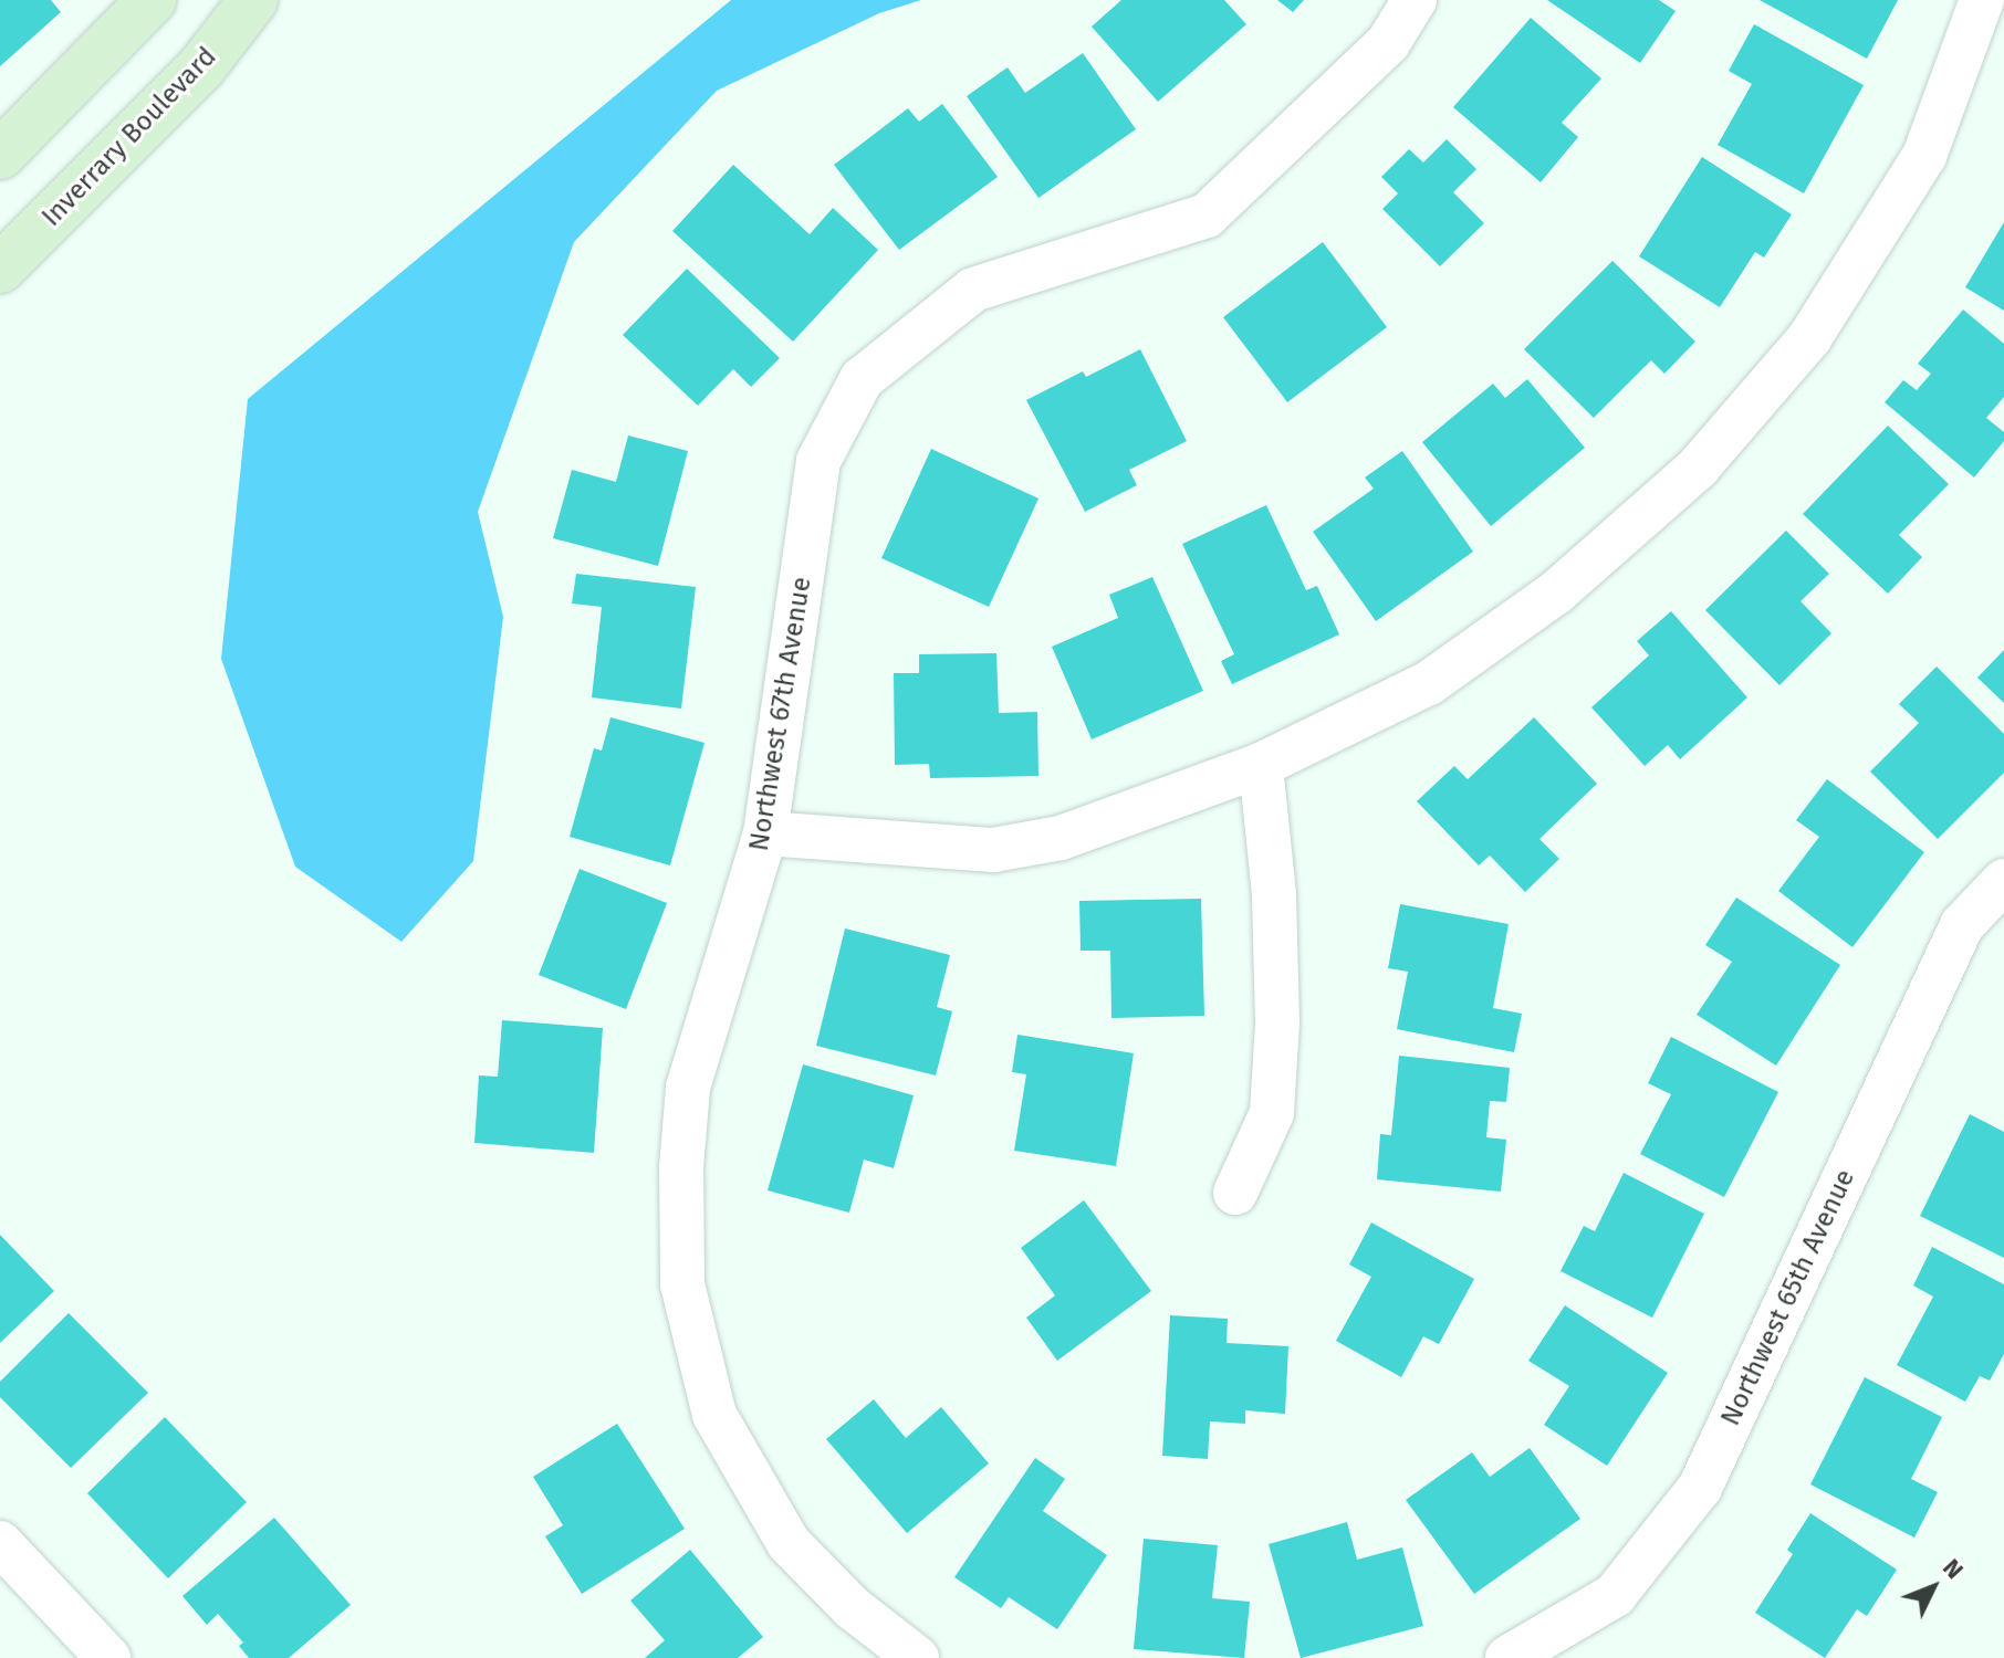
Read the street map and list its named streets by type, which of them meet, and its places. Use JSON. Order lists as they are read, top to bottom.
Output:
{
  "streets": {
    "street": ["Inverrary Boulevard", "Northwest 67th Avenue", "Northwest 65th Avenue"]
  },
  "north": "top right"
}
